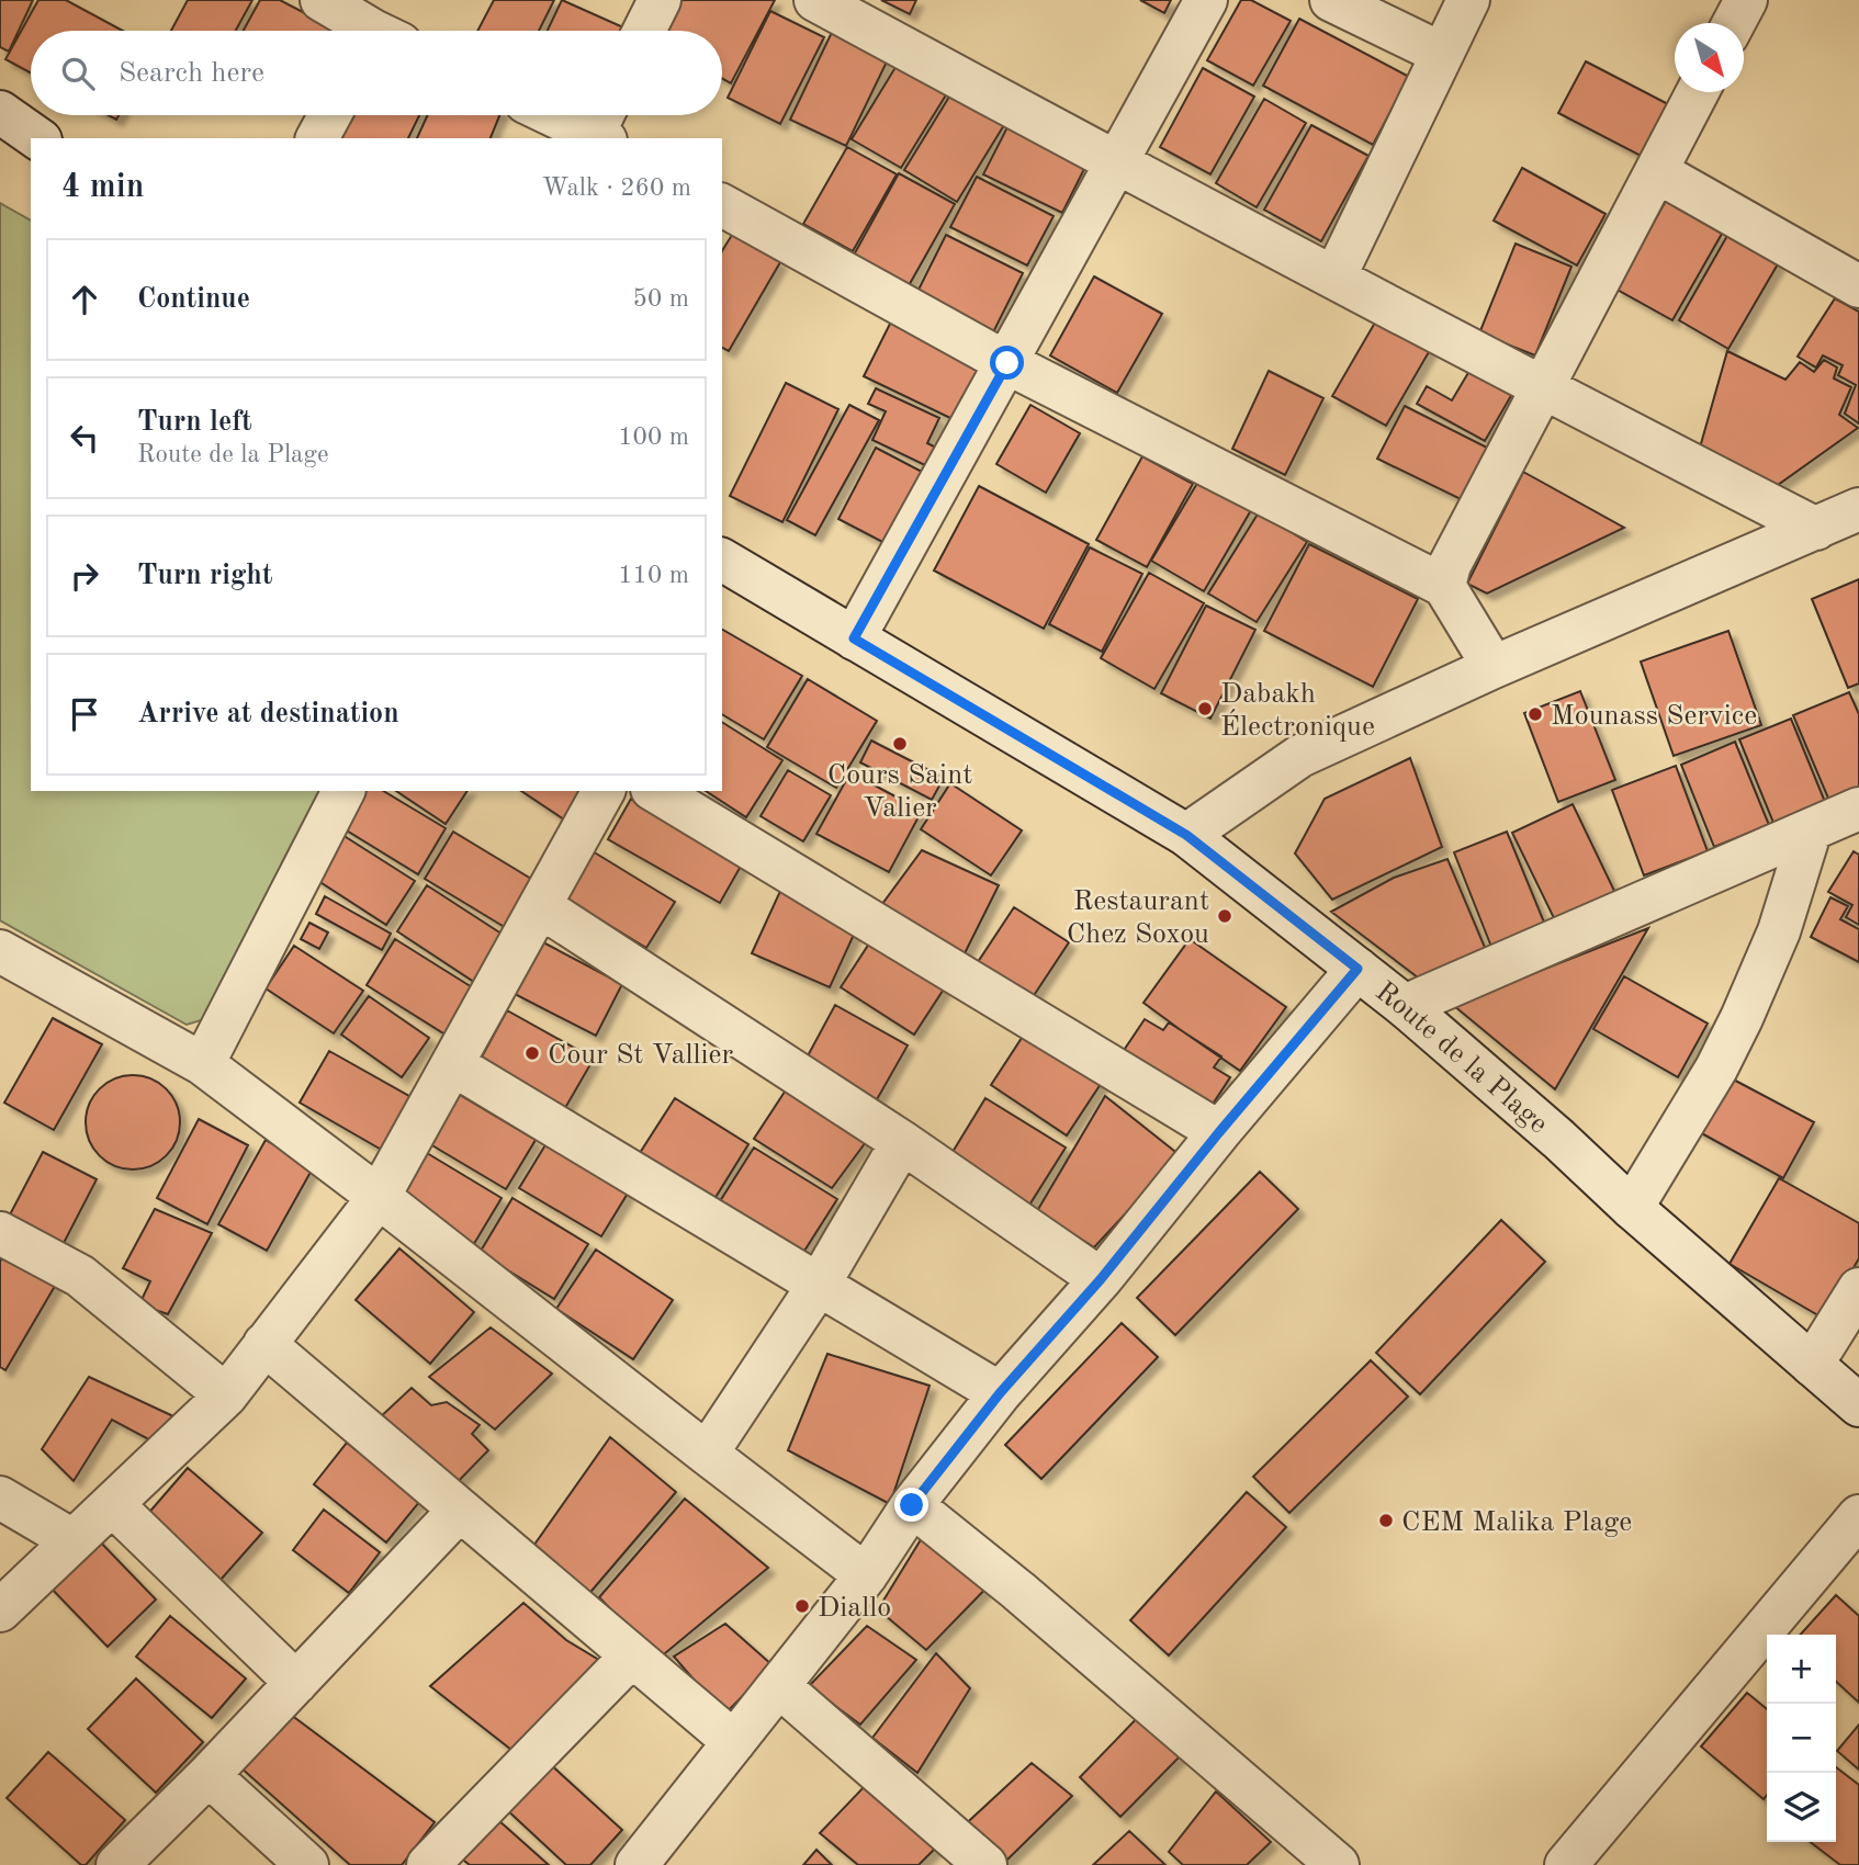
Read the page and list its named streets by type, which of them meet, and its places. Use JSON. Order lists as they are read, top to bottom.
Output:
{
  "streets": {
    "street": ["Route de la Plage"]
  },
  "places": [
    "Dabakh Électronique",
    "Mounass Service",
    "Cours Saint Valier",
    "Restaurant Chez Soxou",
    "Cour St Vallier",
    "CEM Malika Plage",
    "Diallo"
  ],
  "north": "bottom right",
  "page": {
    "search": "Search here",
    "heading": ["4 min", "Walk · 260 m"],
    "list": [
      ["Continue", "50 m"],
      ["Turn left", "Route de la Plage", "100 m"],
      ["Turn right", "110 m"],
      "Arrive at destination"
    ],
    "map_buttons": ["+", "−"]
  }
}
